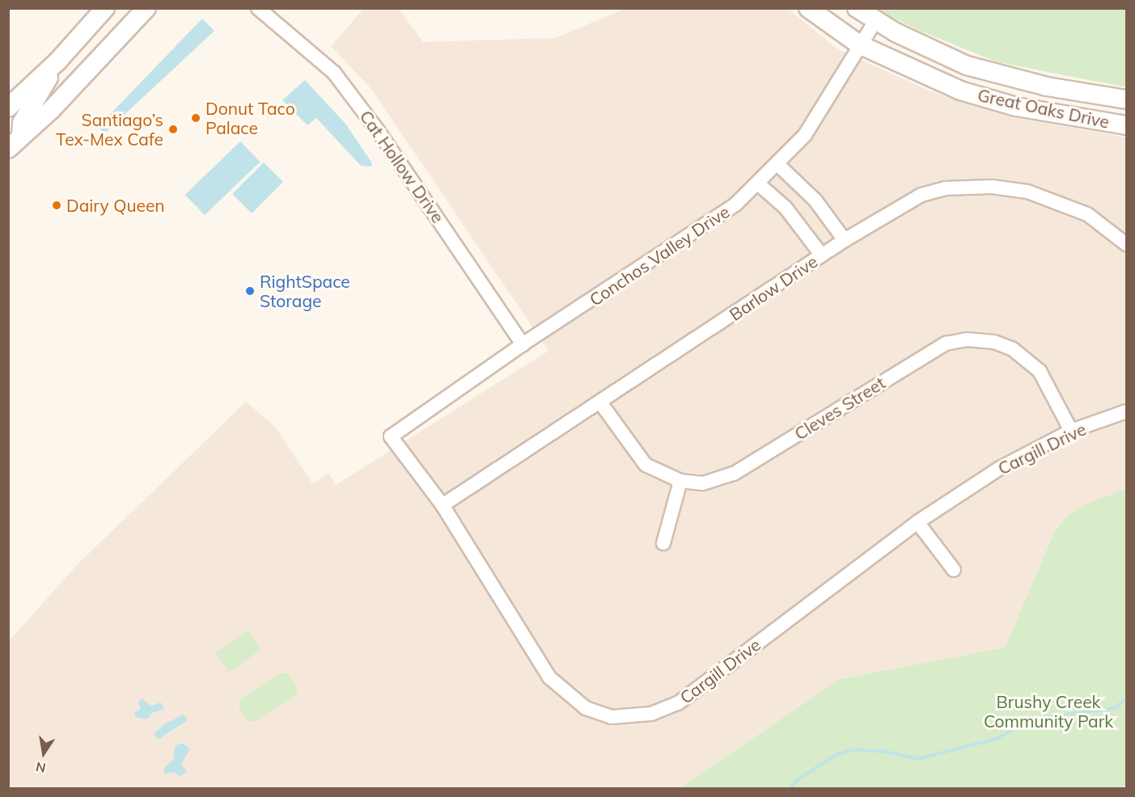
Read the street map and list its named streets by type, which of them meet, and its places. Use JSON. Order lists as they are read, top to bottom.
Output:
{
  "streets": {
    "street": [
      "Great Oaks Drive",
      "Cat Hollow Drive",
      "Conchos Valley Drive",
      "Barlow Drive",
      "Cleves Street",
      "Cargill Drive"
    ]
  },
  "crossings": [
    ["Great Oaks Drive", "Conchos Valley Drive"],
    ["Cat Hollow Drive", "Conchos Valley Drive"],
    ["Conchos Valley Drive", "Cargill Drive"],
    ["Barlow Drive", "Cleves Street"],
    ["Barlow Drive", "Cargill Drive"],
    ["Cleves Street", "Cargill Drive"]
  ],
  "parks": ["Brushy Creek Community Park"],
  "places": [
    "Donut Taco Palace",
    "Santiago’s Tex-Mex Cafe",
    "Dairy Queen",
    "RightSpace Storage"
  ],
  "north": "bottom"
}
